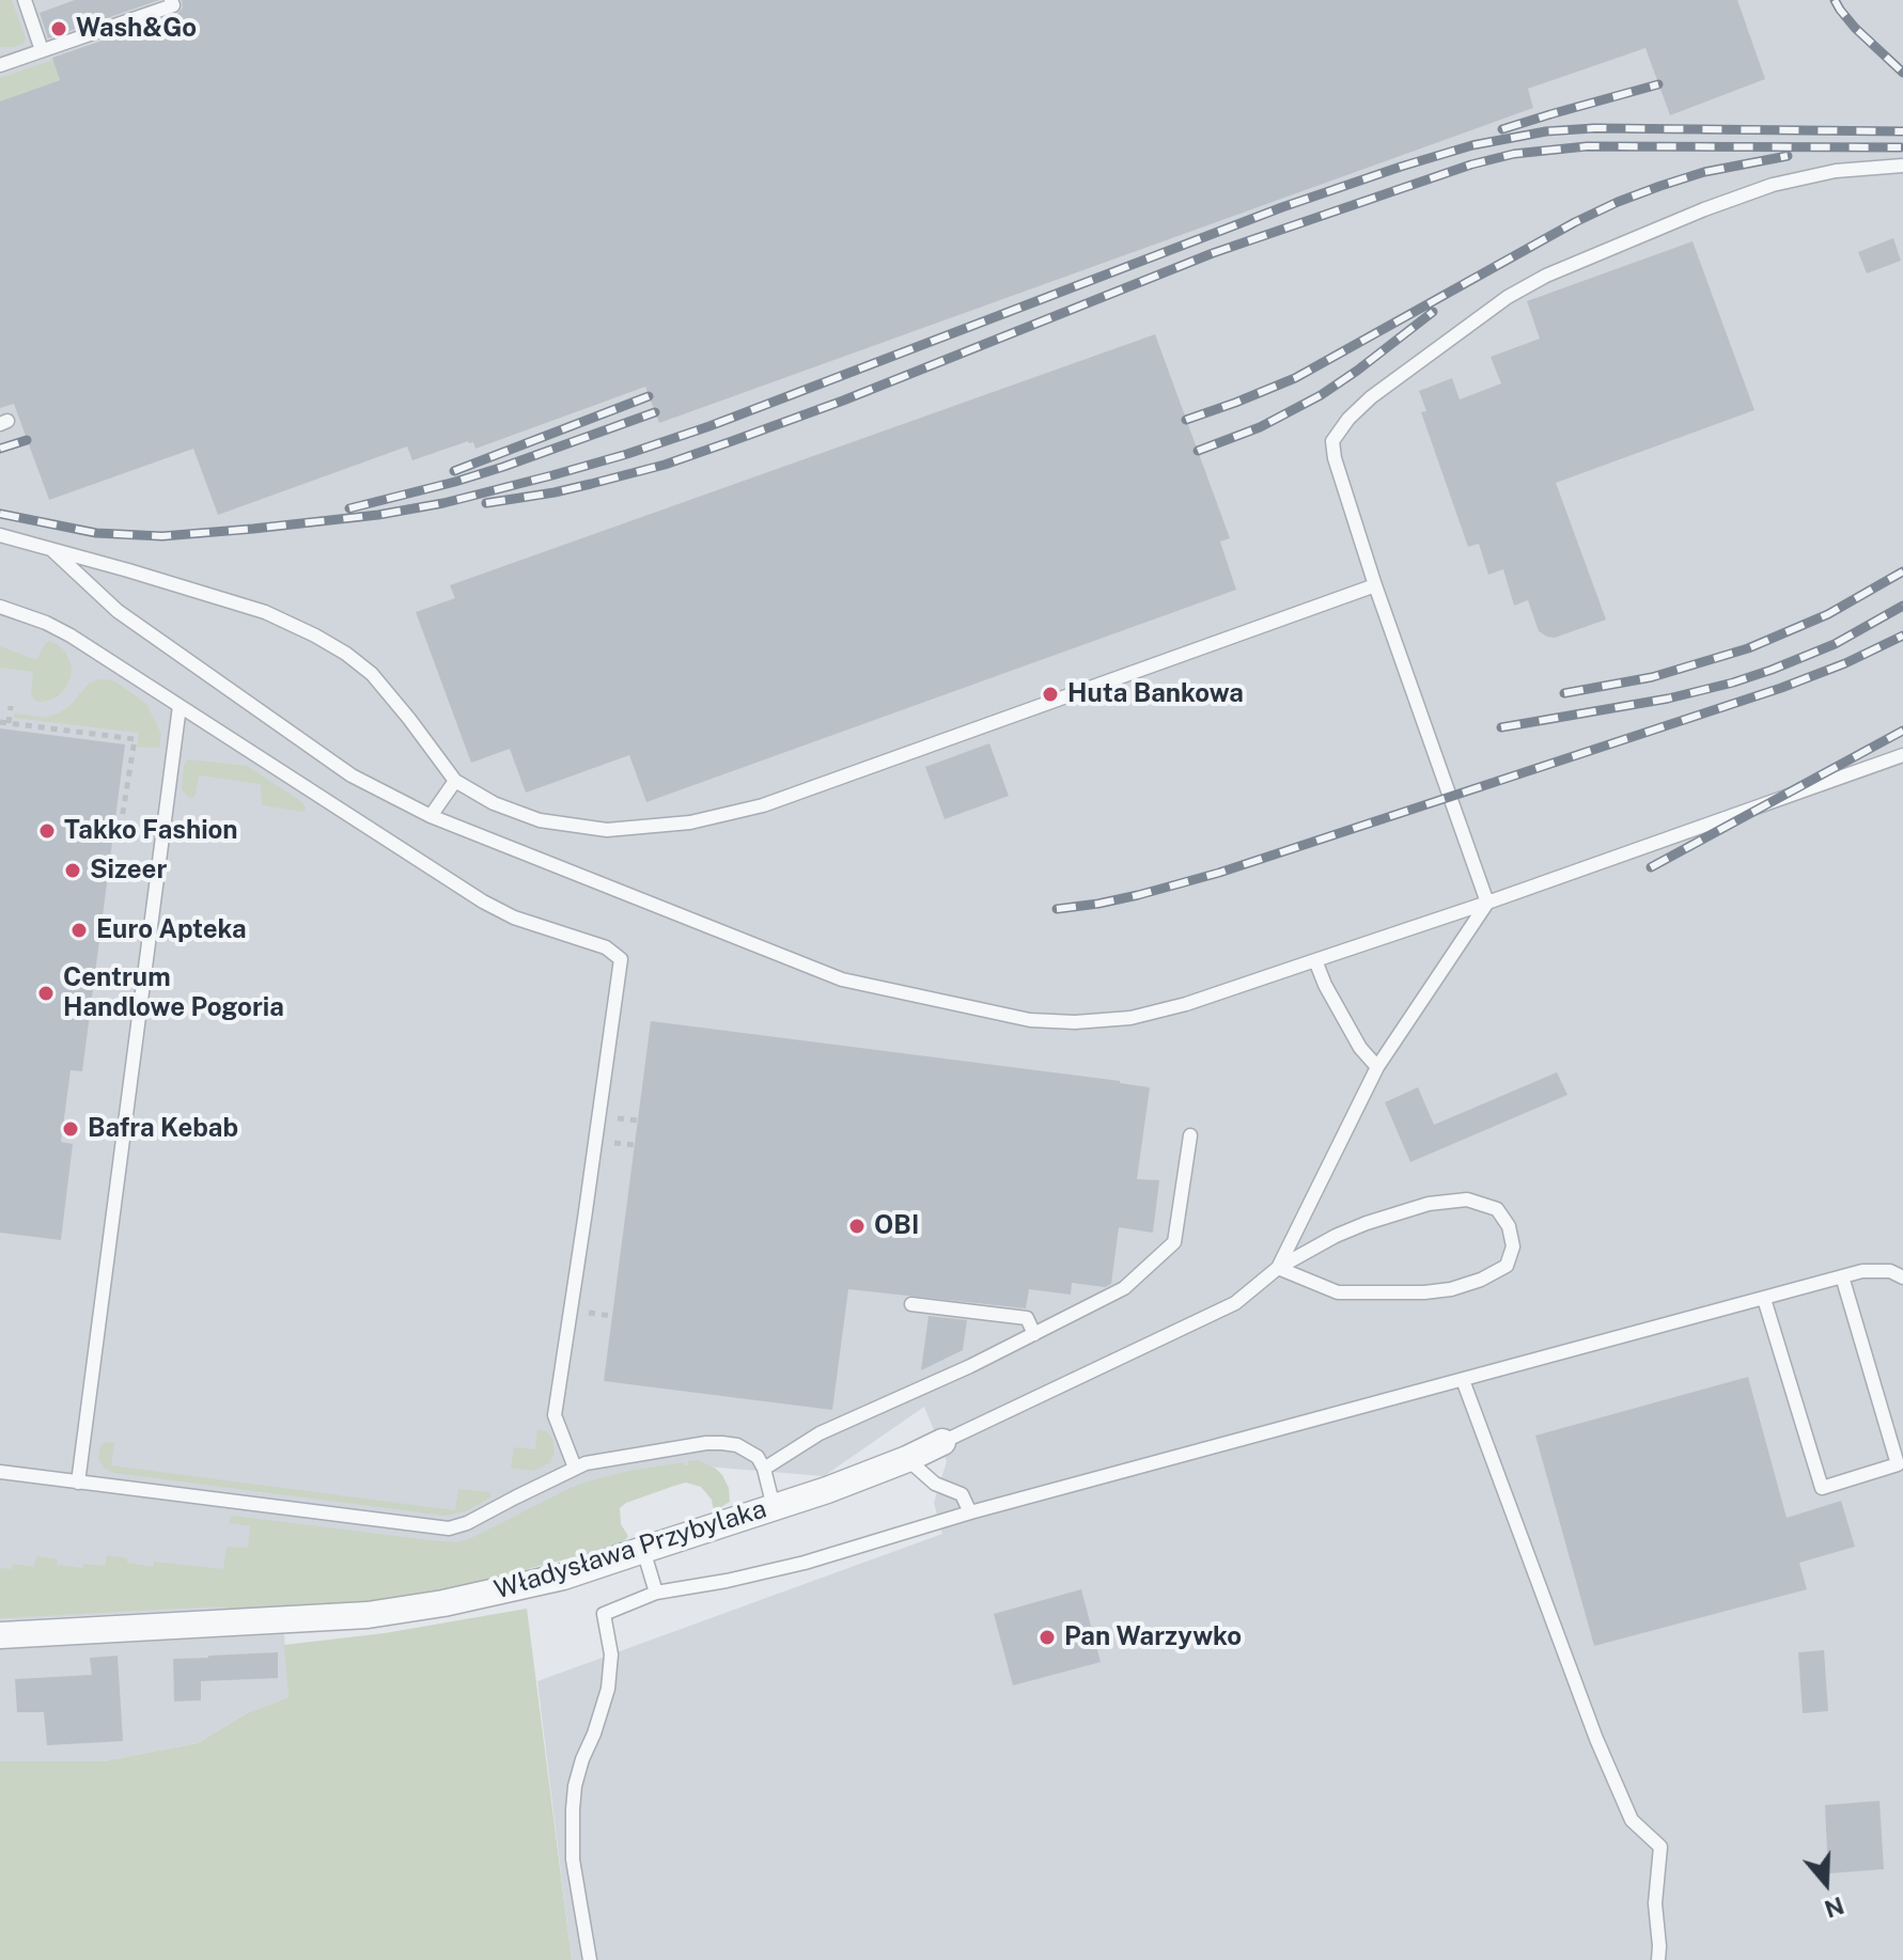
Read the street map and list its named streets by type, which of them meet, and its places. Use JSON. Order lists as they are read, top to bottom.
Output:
{
  "streets": {
    "street": ["Władysława Przybylaka"]
  },
  "places": [
    "Wash&Go",
    "Huta Bankowa",
    "Takko Fashion",
    "Sizeer",
    "Euro Apteka",
    "Centrum Handlowe Pogoria",
    "Bafra Kebab",
    "OBI",
    "Pan Warzywko"
  ],
  "north": "bottom"
}
